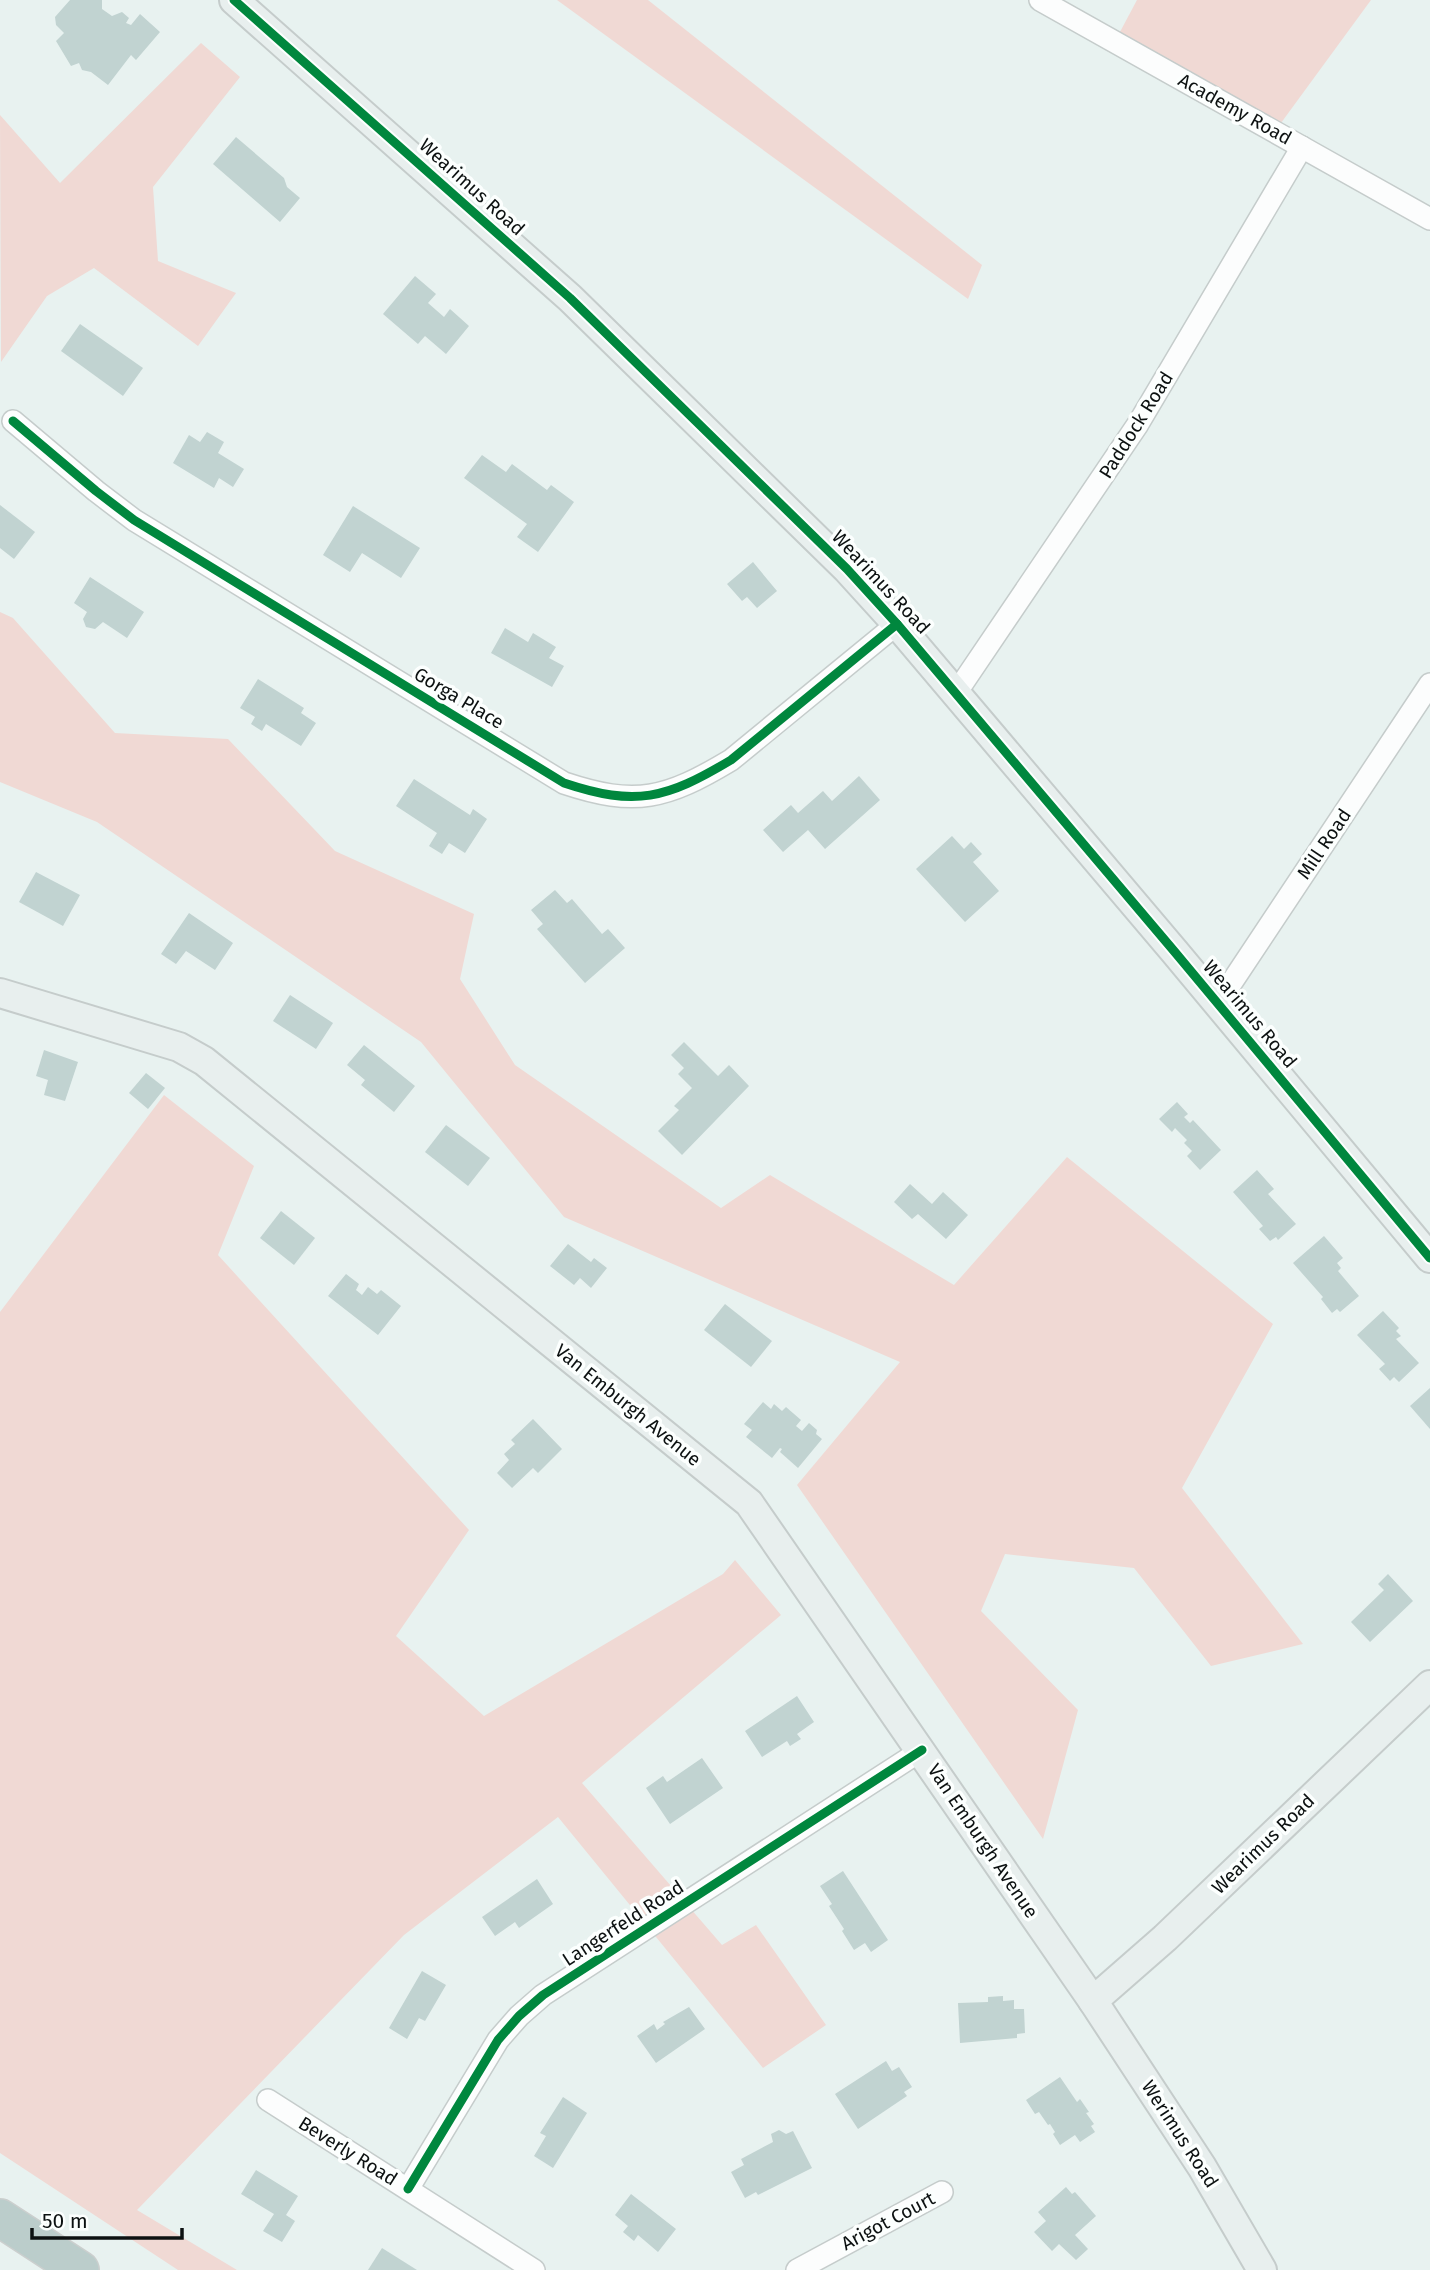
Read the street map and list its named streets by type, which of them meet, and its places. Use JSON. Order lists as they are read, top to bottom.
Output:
{
  "streets": {
    "street": [
      "Academy Road",
      "Wearimus Road",
      "Paddock Road",
      "Gorga Place",
      "Mill Road",
      "Van Emburgh Avenue",
      "Langerfeld Road",
      "Werimus Road",
      "Beverly Road",
      "Arigot Court"
    ]
  },
  "crossings": [
    ["Academy Road", "Paddock Road"],
    ["Wearimus Road", "Paddock Road"],
    ["Wearimus Road", "Gorga Place"],
    ["Wearimus Road", "Mill Road"],
    ["Wearimus Road", "Van Emburgh Avenue"],
    ["Wearimus Road", "Werimus Road"],
    ["Van Emburgh Avenue", "Langerfeld Road"],
    ["Van Emburgh Avenue", "Werimus Road"],
    ["Langerfeld Road", "Beverly Road"]
  ],
  "scale_bar": "50 m"
}
